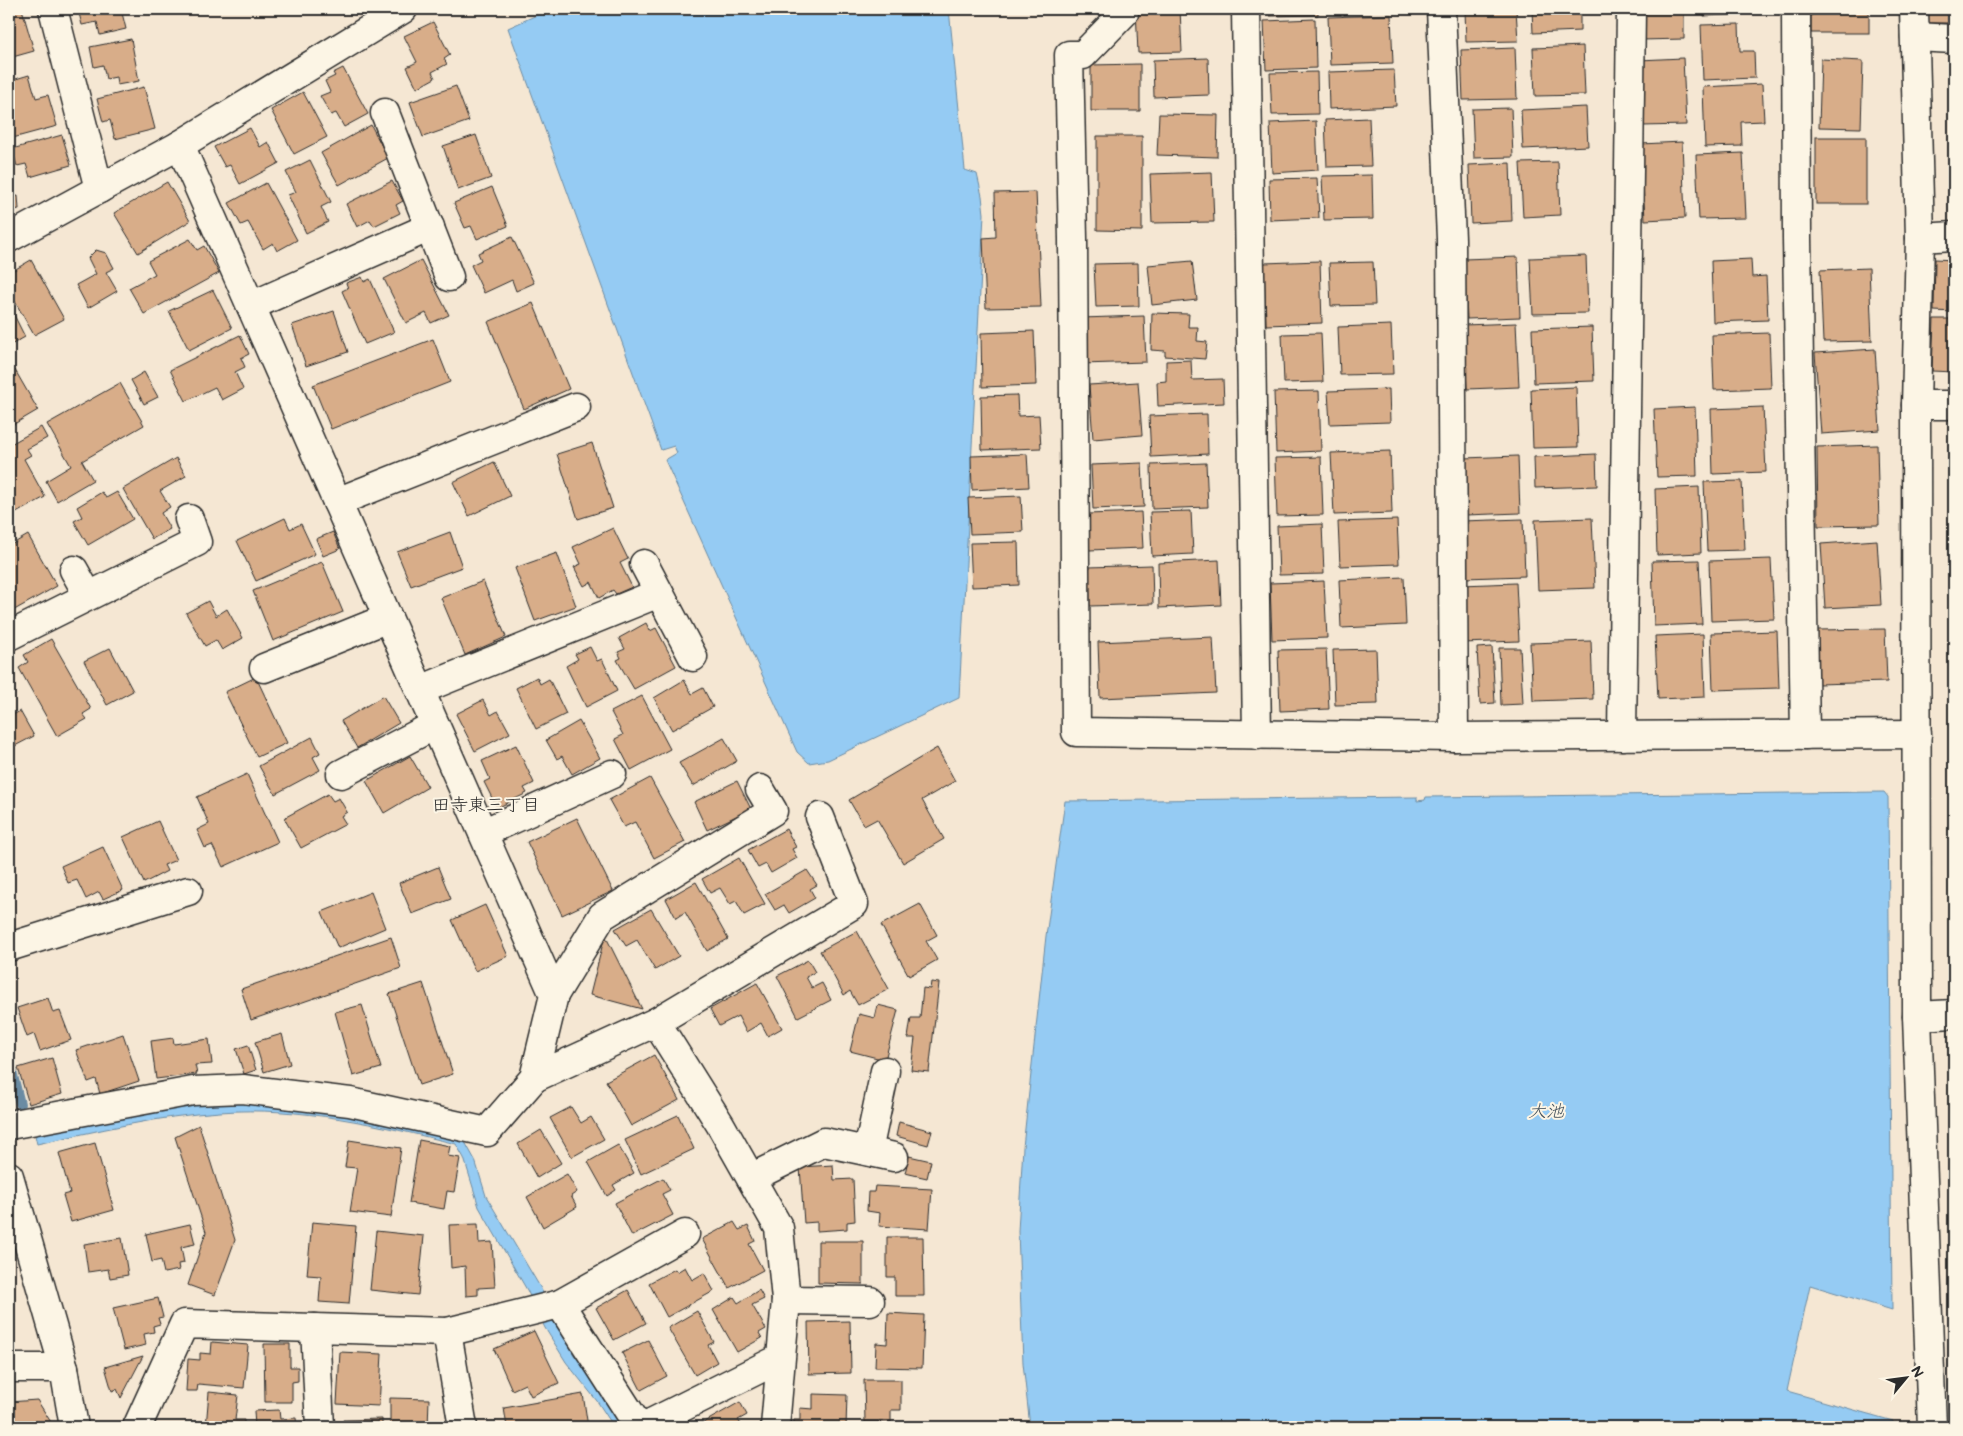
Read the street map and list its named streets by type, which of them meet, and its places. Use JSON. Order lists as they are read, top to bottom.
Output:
{
  "districts": ["田寺東三丁目"],
  "water": ["大池"],
  "north": "top right"
}
